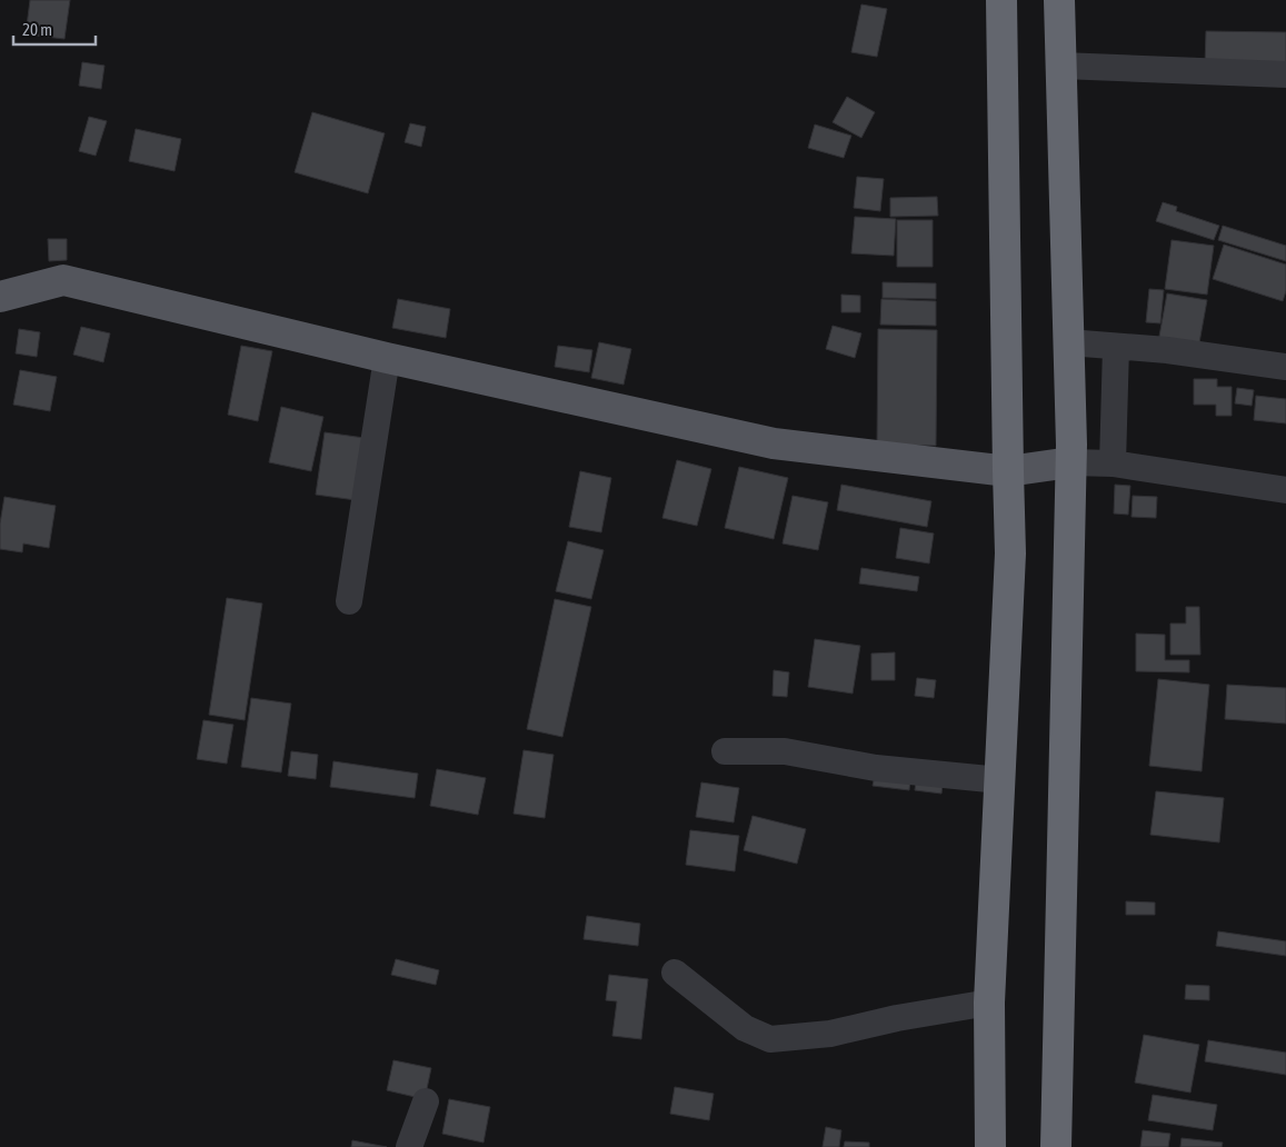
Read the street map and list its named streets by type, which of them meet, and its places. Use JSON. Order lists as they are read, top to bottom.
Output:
{
  "scale_bar": "20 m"
}
